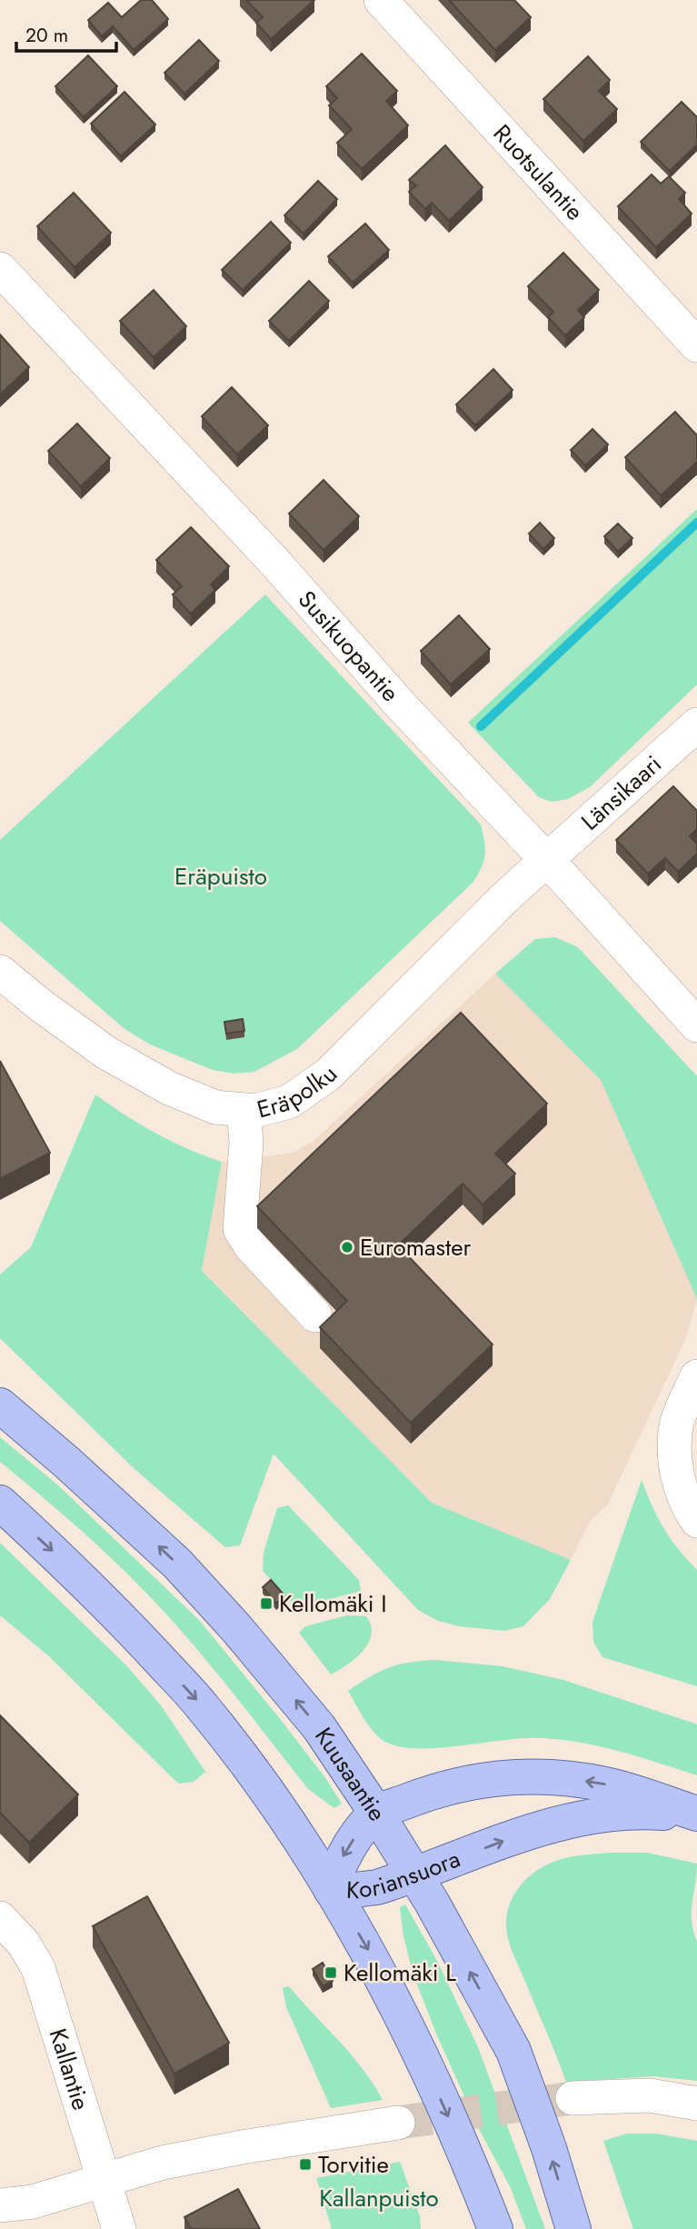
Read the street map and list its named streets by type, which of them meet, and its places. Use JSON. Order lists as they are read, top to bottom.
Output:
{
  "streets": {
    "main road": ["Kuusaantie", "Koriansuora"],
    "street": [
      "Ruotsulantie",
      "Susikuopantie",
      "Länsikaari",
      "Eräpolku",
      "Kallantie"
    ]
  },
  "crossings": [
    ["Susikuopantie", "Länsikaari"],
    ["Susikuopantie", "Eräpolku"],
    ["Länsikaari", "Eräpolku"],
    ["Kuusaantie", "Koriansuora"]
  ],
  "parks": ["Eräpuisto", "Kallanpuisto"],
  "places": {
    "other": ["Euromaster"],
    "transit": ["Kellomäki I", "Kellomäki L", "Torvitie"]
  },
  "scale_bar": "20 m"
}
